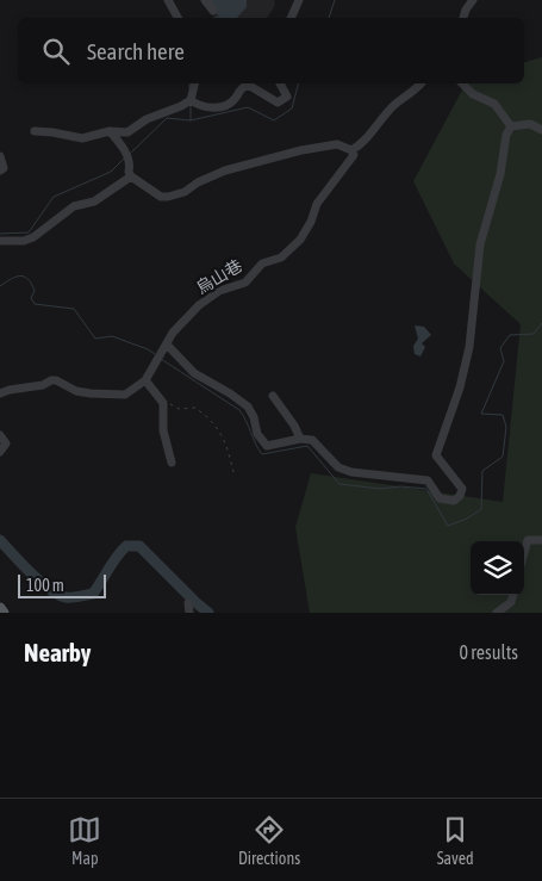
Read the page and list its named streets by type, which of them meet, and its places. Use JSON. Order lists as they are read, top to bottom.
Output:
{
  "streets": {
    "lane": ["烏山巷"]
  },
  "scale_bar": "100 m",
  "page": {
    "search": "Search here",
    "scale": "100 m",
    "heading": ["Nearby", "0 results"],
    "nav": ["Map", "Directions", "Saved"]
  }
}
